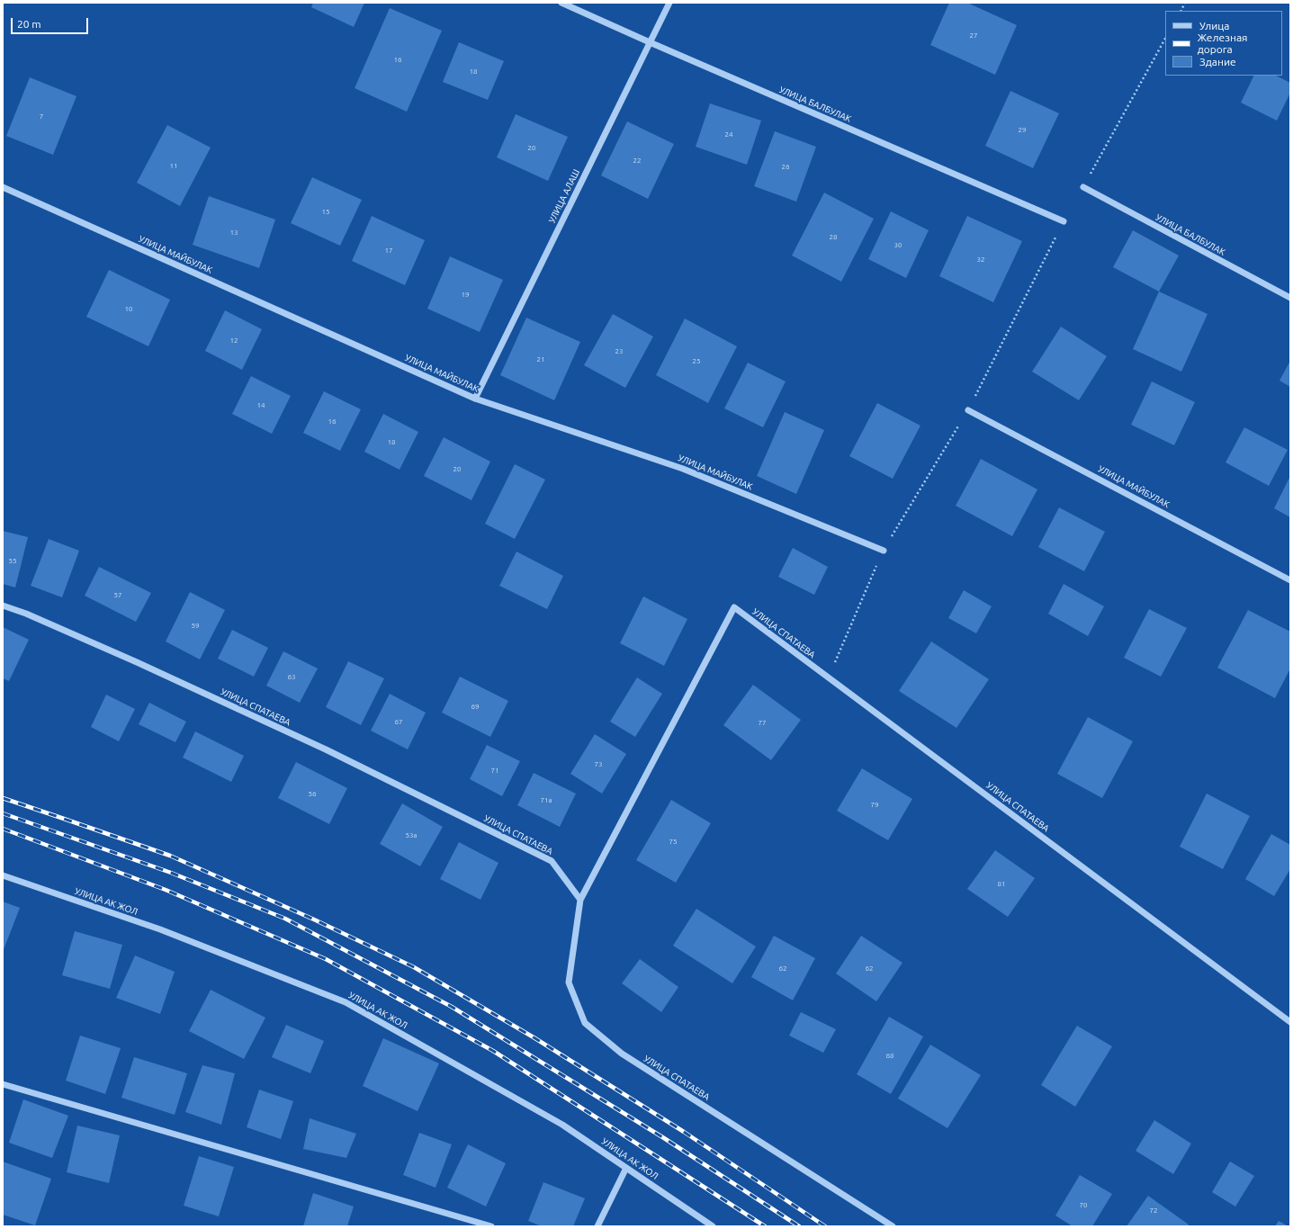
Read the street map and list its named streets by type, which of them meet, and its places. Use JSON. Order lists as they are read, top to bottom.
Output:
{
  "streets": {
    "street": [
      "УЛИЦА БАЛБУЛАК",
      "УЛИЦА АЛАШ",
      "УЛИЦА МАЙБУЛАК",
      "УЛИЦА СПАТАЕВА",
      "УЛИЦА АК ЖОЛ"
    ]
  },
  "crossings": [
    ["УЛИЦА БАЛБУЛАК", "УЛИЦА АЛАШ"],
    ["УЛИЦА АЛАШ", "УЛИЦА МАЙБУЛАК"]
  ],
  "house_numbers": [
    "27",
    "16",
    "18",
    "7",
    "29",
    "24",
    "20",
    "22",
    "11",
    "26",
    "15",
    "13",
    "28",
    "30",
    "17",
    "32",
    "19",
    "10",
    "12",
    "23",
    "21",
    "25",
    "14",
    "16",
    "18",
    "20",
    "55",
    "57",
    "59",
    "63",
    "69",
    "67",
    "77",
    "73",
    "71",
    "56",
    "71а",
    "79",
    "53а",
    "75",
    "81",
    "62",
    "62",
    "68",
    "70",
    "72"
  ],
  "legend": ["Улица", "Железная дорога", "Здание"],
  "scale_bar": "20 m"
}
